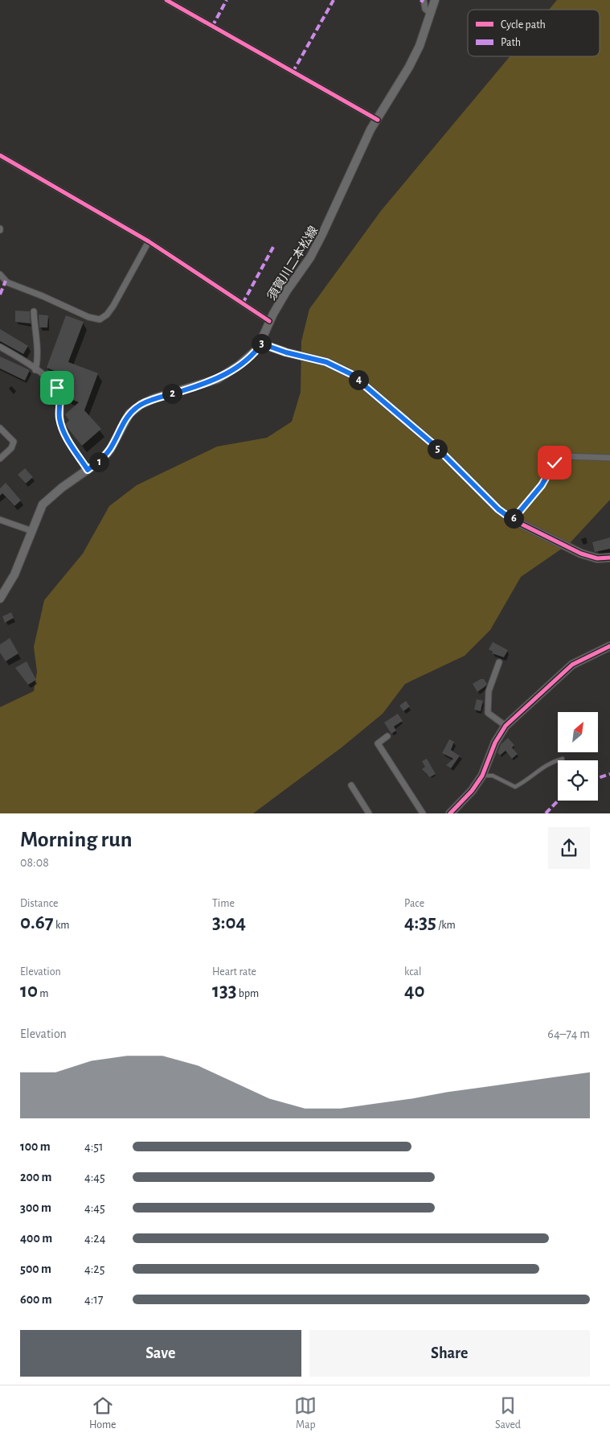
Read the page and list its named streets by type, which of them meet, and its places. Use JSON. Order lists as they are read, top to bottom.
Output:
{
  "streets": {
    "main road": ["須賀川二本松線"]
  },
  "legend": ["Cycle path", "Path"],
  "north": "top right",
  "page": {
    "pins": [
      "3",
      "4",
      "2",
      "5",
      "1",
      "6"
    ],
    "heading": ["Morning run", "08:08"],
    "stats": [
      ["Distance", "0.67 km"],
      ["Time", "3:04"],
      ["Pace", "4:35 /km"],
      ["Elevation", "10 m"],
      ["Heart rate", "133 bpm"],
      ["kcal", "40"]
    ],
    "chart": ["Elevation", "64–74 m"],
    "list": [
      {
        "name": "100 m",
        "note": "4:51"
      },
      {
        "name": "200 m",
        "note": "4:45"
      },
      {
        "name": "300 m",
        "note": "4:45"
      },
      {
        "name": "400 m",
        "note": "4:24"
      },
      {
        "name": "500 m",
        "note": "4:25"
      },
      {
        "name": "600 m",
        "note": "4:17"
      }
    ],
    "buttons": ["Save", "Share"],
    "tabs": ["Home", "Map", "Saved"]
  }
}
